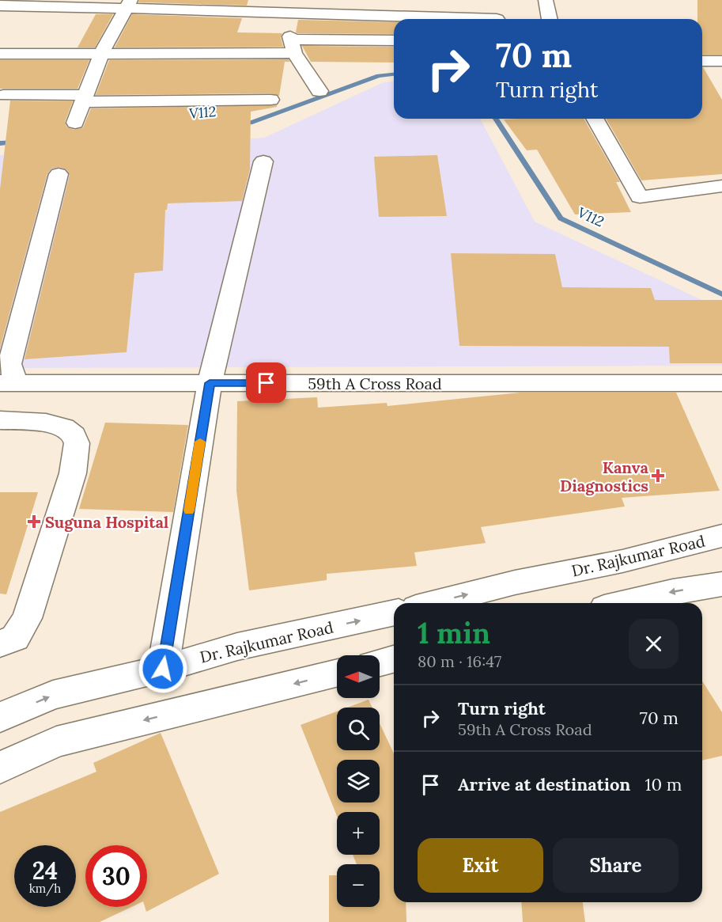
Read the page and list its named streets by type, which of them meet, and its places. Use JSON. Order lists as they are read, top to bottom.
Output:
{
  "streets": {
    "street": ["59th A Cross Road", "Dr. Rajkumar Road"]
  },
  "water": ["V112"],
  "places": {
    "health": ["Kanva Diagnostics", "Suguna Hospital"]
  },
  "north": "left",
  "page": {
    "turn": ["70 m", "Turn right"],
    "heading": ["1 min", "80 m · 16:47"],
    "map_buttons": ["+", "−"],
    "list": [
      {
        "name": "Turn right",
        "note": "59th A Cross Road",
        "value": "70 m"
      },
      {
        "name": "Arrive at destination",
        "value": "10 m"
      }
    ],
    "buttons": ["Exit", "Share"],
    "speed": "24 km/h",
    "limit": "30"
  }
}
